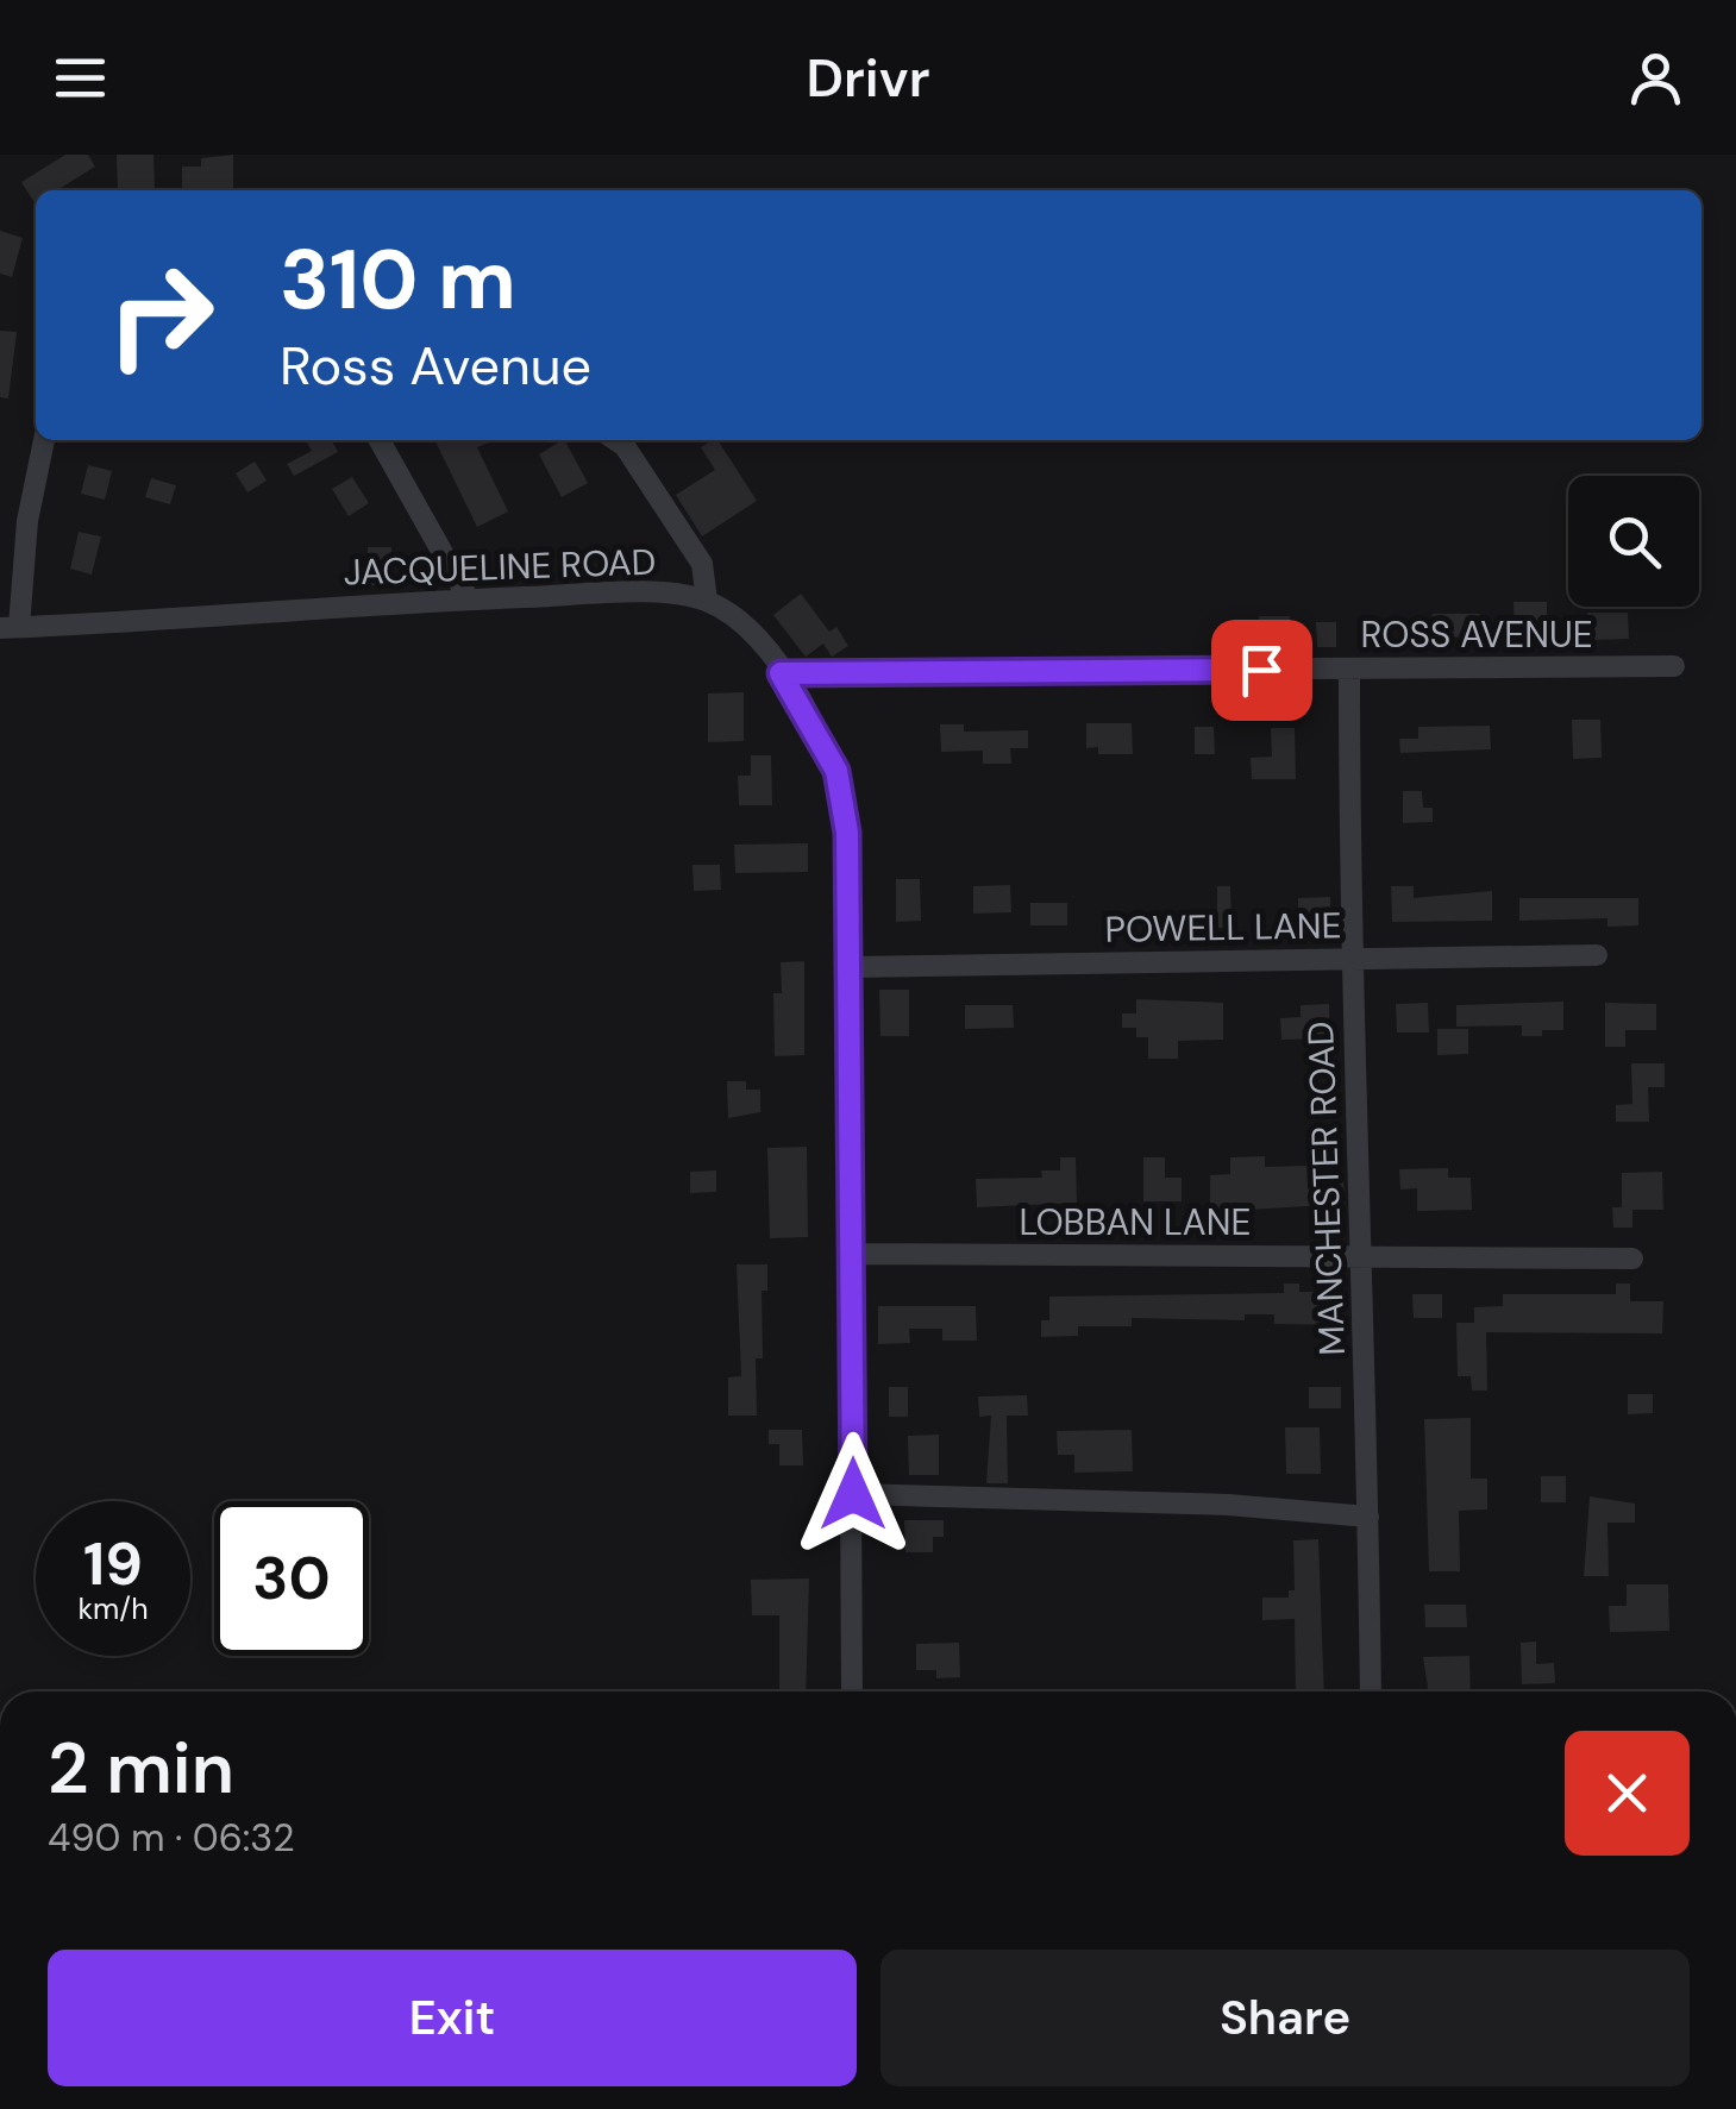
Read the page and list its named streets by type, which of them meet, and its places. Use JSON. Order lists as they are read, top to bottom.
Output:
{
  "streets": {
    "street": [
      "JACQUELINE ROAD",
      "ROSS AVENUE",
      "POWELL LANE",
      "MANCHESTER ROAD",
      "LOBBAN LANE"
    ]
  },
  "crossings": [
    ["ROSS AVENUE", "MANCHESTER ROAD"],
    ["POWELL LANE", "MANCHESTER ROAD"],
    ["MANCHESTER ROAD", "LOBBAN LANE"]
  ],
  "page": {
    "header": "Drivr",
    "turn": ["310 m", "Ross Avenue"],
    "speed": "19 km/h",
    "limit": "30",
    "heading": ["2 min", "490 m · 06:32"],
    "buttons": ["Exit", "Share"]
  }
}
